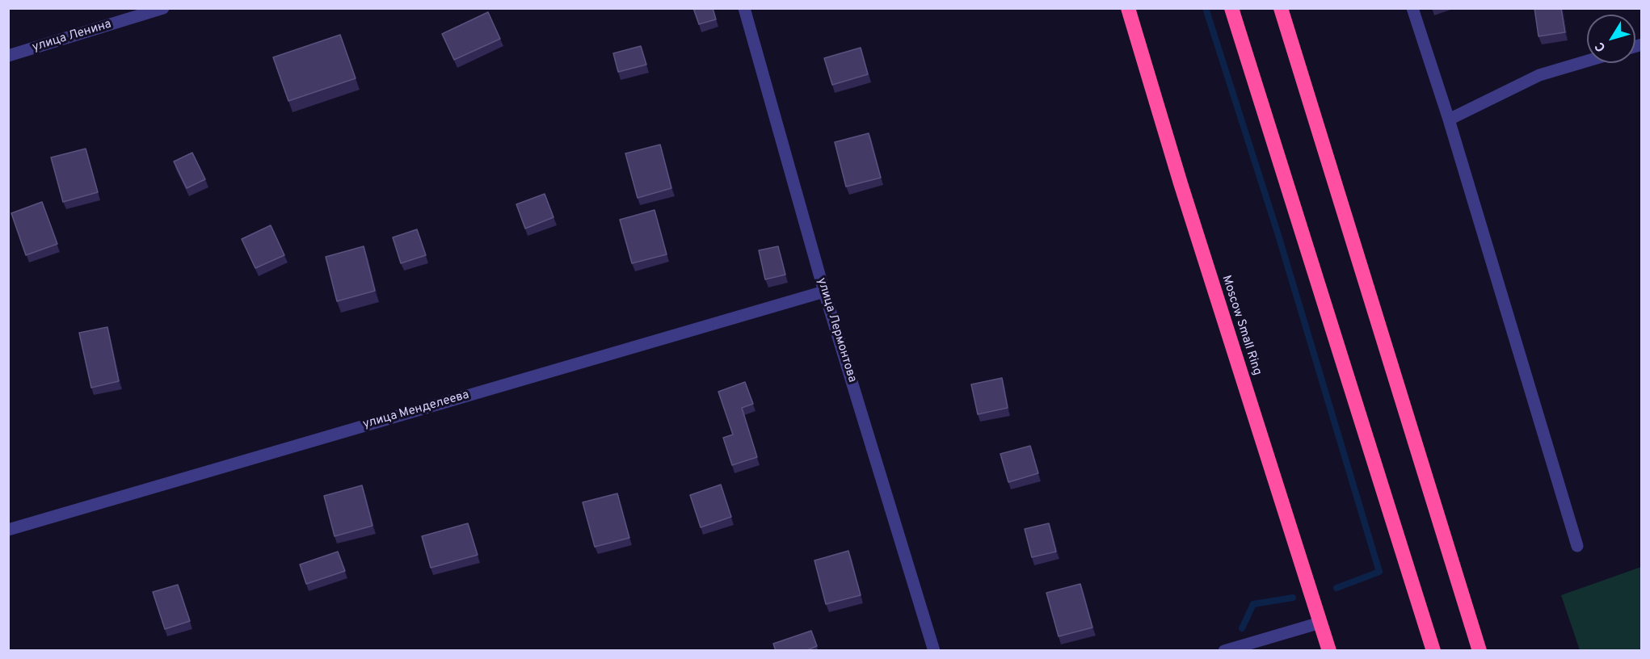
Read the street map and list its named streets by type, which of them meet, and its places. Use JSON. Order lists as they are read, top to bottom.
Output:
{
  "streets": {
    "highway": ["Moscow Small Ring"],
    "street": ["улица Ленина", "улица Лермонтова", "улица Менделеева"]
  },
  "crossings": [
    ["улица Лермонтова", "улица Менделеева"]
  ],
  "north": "bottom left"
}
